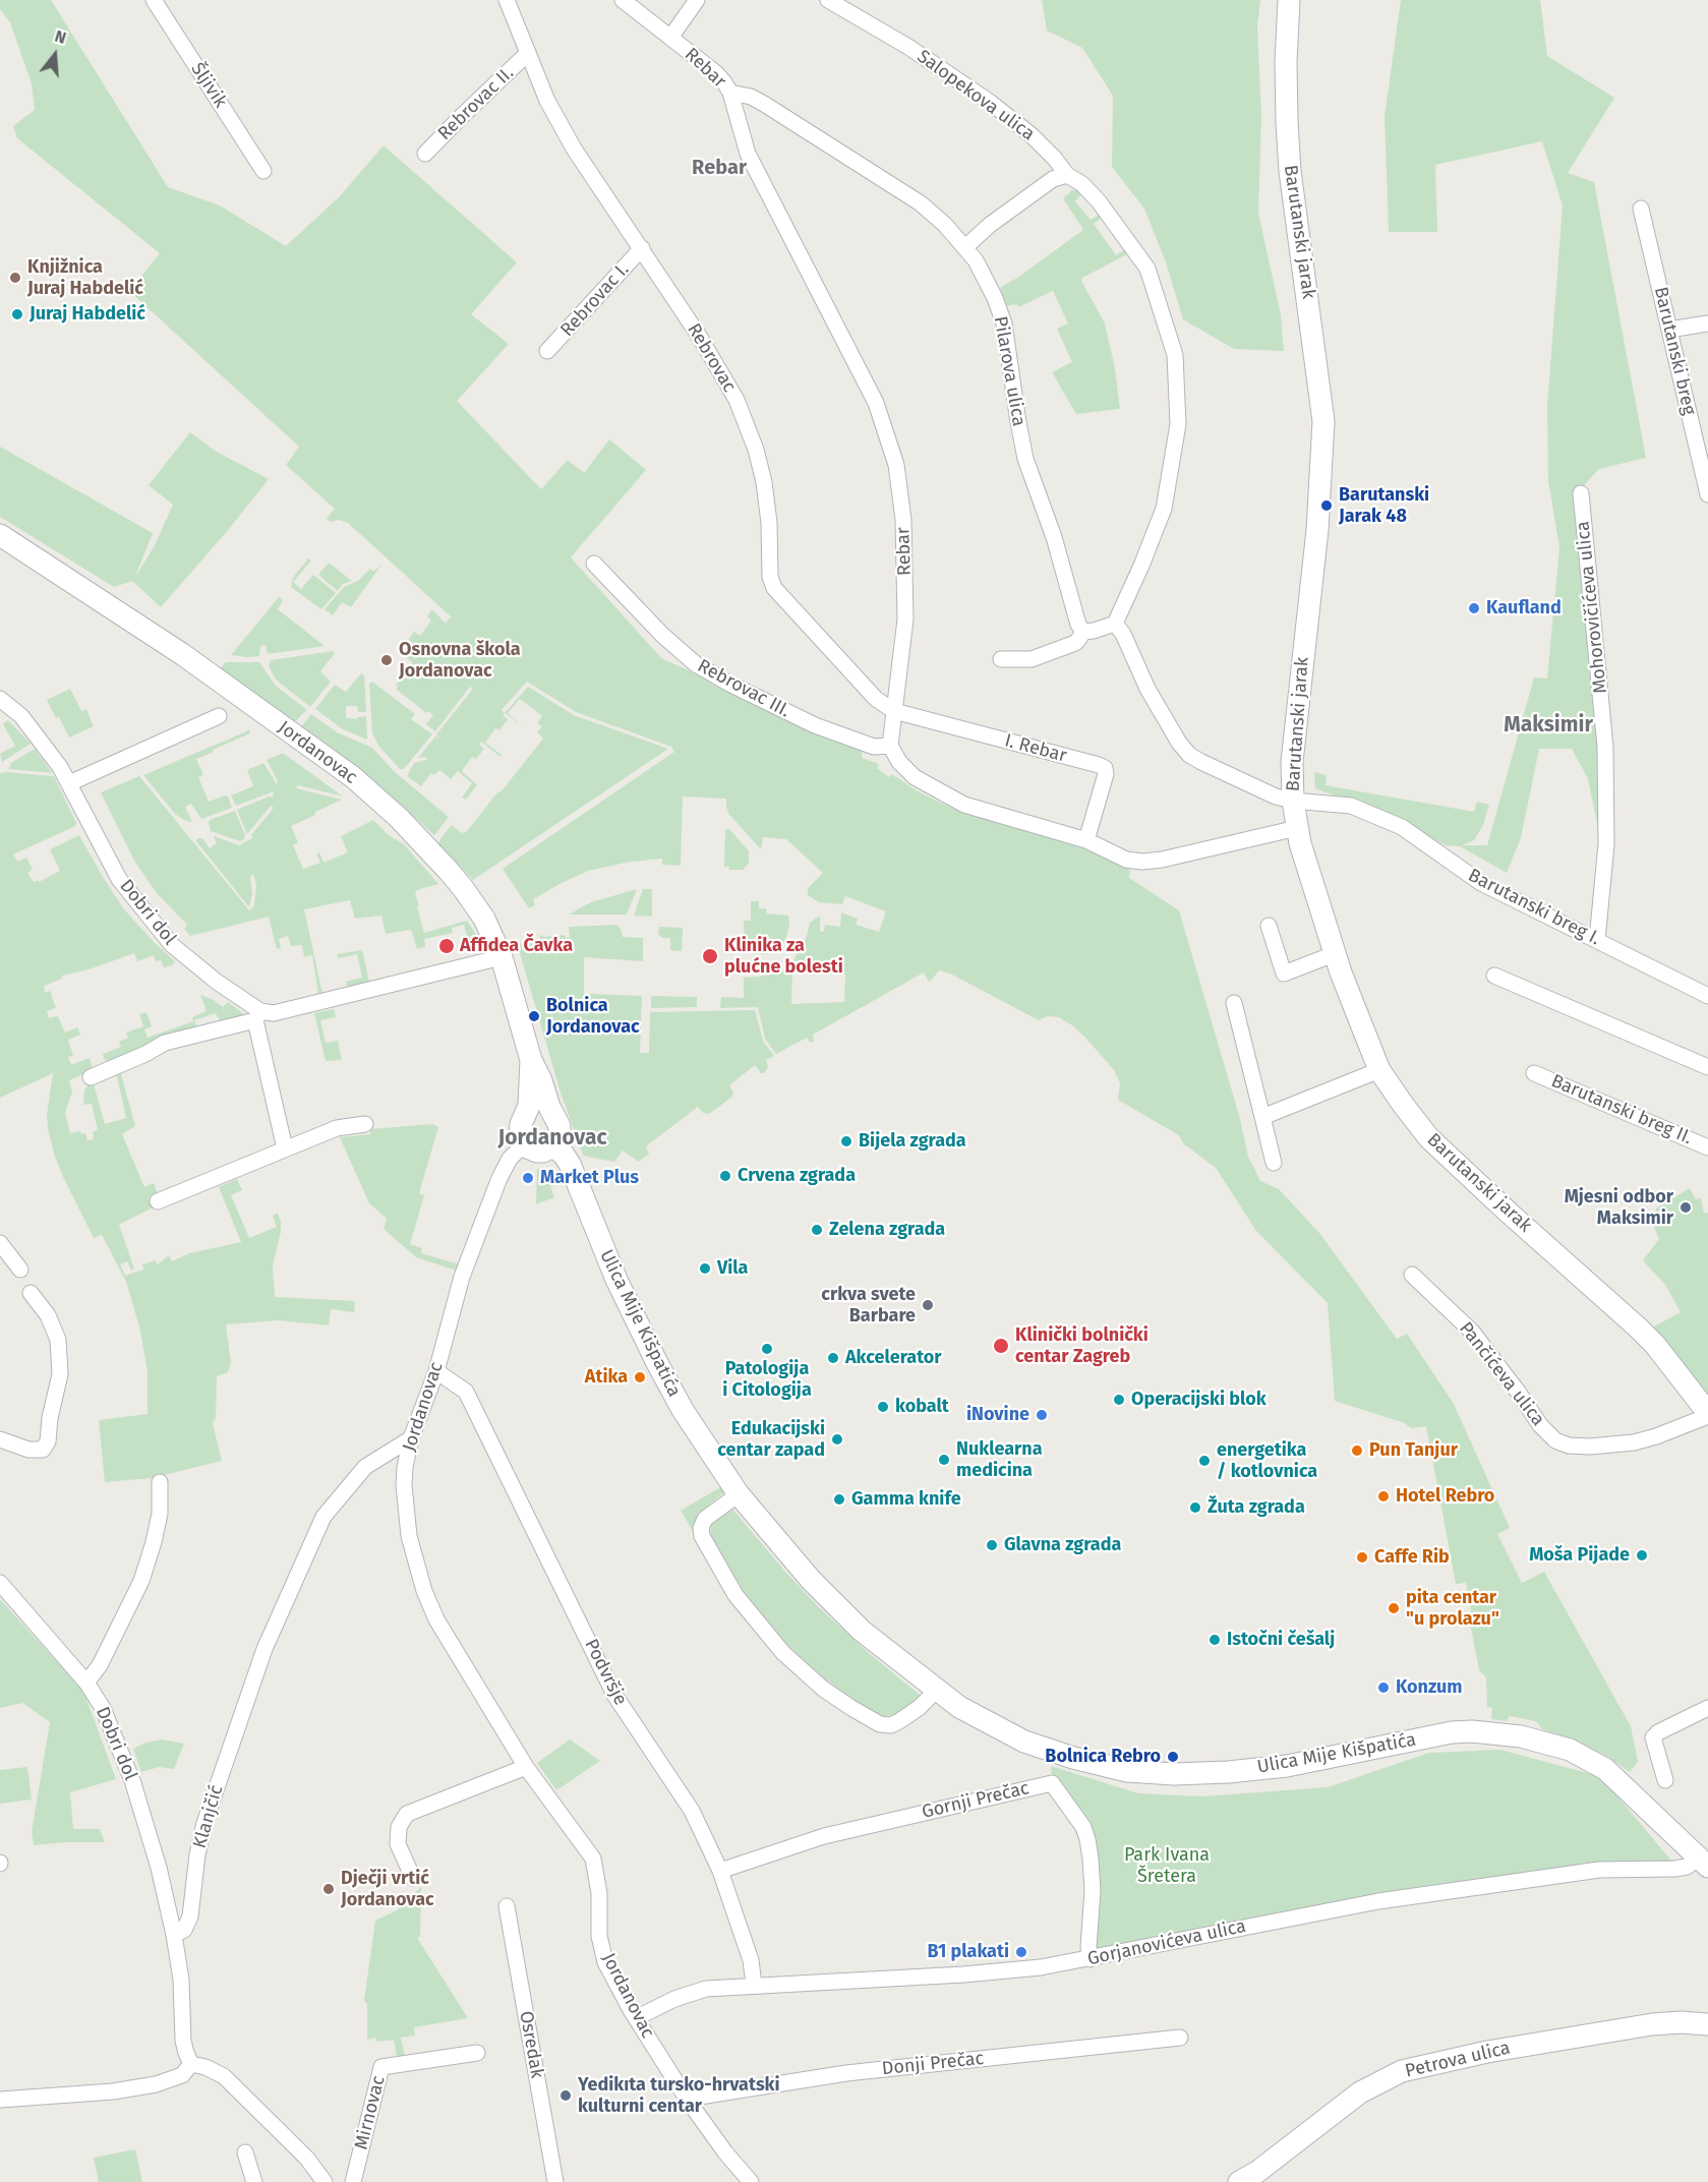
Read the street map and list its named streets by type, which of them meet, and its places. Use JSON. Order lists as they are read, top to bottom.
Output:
{
  "streets": {
    "main road": [
      "Barutanski jarak",
      "Jordanovac",
      "Ulica Mije Kišpatića",
      "Petrova ulica"
    ],
    "street": [
      "Rebar",
      "Šljivik",
      "Salopekova ulica",
      "Rebrovac II.",
      "Rebrovac I.",
      "Barutanski breg",
      "Rebrovac",
      "Pilarova ulica",
      "Mohorovičićeva ulica",
      "Rebrovac III.",
      "I. Rebar",
      "Barutanski breg I.",
      "Dobri dol",
      "Barutanski breg II.",
      "Pančićeva ulica",
      "Podvršje",
      "Gornji Prečac",
      "Klanjčić",
      "Gorjanovićeva ulica",
      "Osredak",
      "Donji Prečac",
      "Mirnovac"
    ]
  },
  "crossings": [
    ["Rebar", "Rebrovac"],
    ["Rebar", "Pilarova ulica"],
    ["Rebar", "Rebrovac III."],
    ["Rebar", "I. Rebar"],
    ["Rebrovac II.", "Rebrovac"],
    ["Barutanski jarak", "Barutanski breg I."],
    ["Barutanski jarak", "Pančićeva ulica"],
    ["Rebrovac I.", "Rebrovac"],
    ["Rebrovac", "I. Rebar"],
    ["Mohorovičićeva ulica", "Barutanski breg I."],
    ["Jordanovac", "Ulica Mije Kišpatića"],
    ["Jordanovac", "Podvršje"],
    ["Jordanovac", "Klanjčić"],
    ["Jordanovac", "Gorjanovićeva ulica"],
    ["Jordanovac", "Donji Prečac"],
    ["Dobri dol", "Klanjčić"],
    ["Ulica Mije Kišpatića", "Gorjanovićeva ulica"],
    ["Podvršje", "Gornji Prečac"],
    ["Podvršje", "Gorjanovićeva ulica"],
    ["Gornji Prečac", "Gorjanovićeva ulica"]
  ],
  "districts": ["Rebar", "Maksimir", "Jordanovac"],
  "parks": ["Park Ivana Šretera"],
  "places": [
    "Knjižnica Juraj Habdelić",
    "Juraj Habdelić",
    "Barutanski Jarak 48",
    "Kaufland",
    "Osnovna škola Jordanovac",
    "Affidea Čavka",
    "Klinika za plućne bolesti",
    "Bolnica Jordanovac",
    "Bijela zgrada",
    "Crvena zgrada",
    "Market Plus",
    "Mjesni odbor Maksimir",
    "Zelena zgrada",
    "Vila",
    "crkva svete Barbare",
    "Klinički bolnički centar Zagreb",
    "Patologija i Citologija",
    "Akcelerator",
    "Atika",
    "Operacijski blok",
    "kobalt",
    "iNovine",
    "Edukacijski centar zapad",
    "Pun Tanjur",
    "Nuklearna medicina",
    "energetika / kotlovnica",
    "Hotel Rebro",
    "Gamma knife",
    "Žuta zgrada",
    "Glavna zgrada",
    "Moša Pijade",
    "Caffe Rib",
    "pita centar \"u prolazu\"",
    "Istočni češalj",
    "Konzum",
    "Bolnica Rebro",
    "Dječji vrtić Jordanovac",
    "B1 plakati",
    "Yedikıta tursko-hrvatski kulturni centar"
  ],
  "north": "top"
}
